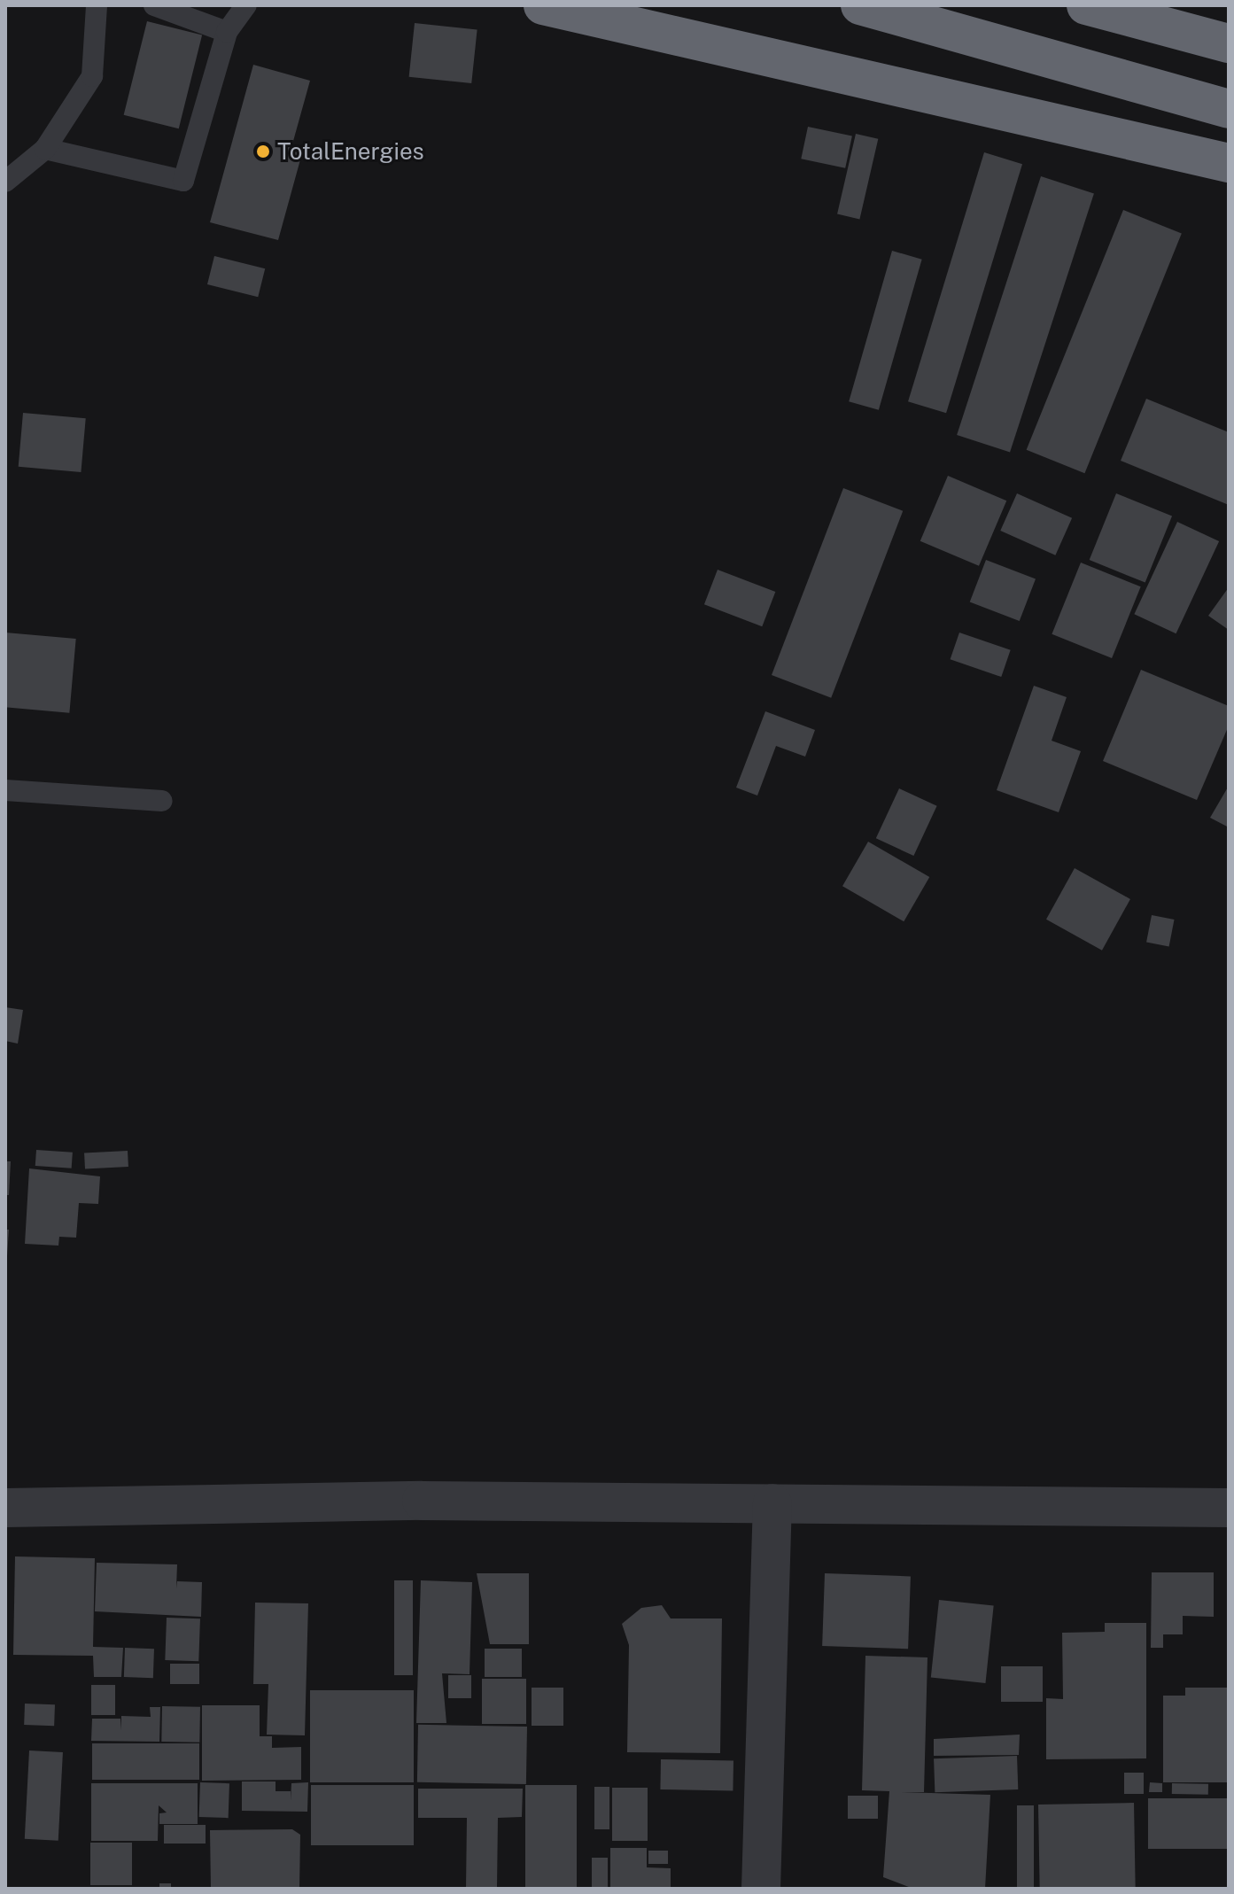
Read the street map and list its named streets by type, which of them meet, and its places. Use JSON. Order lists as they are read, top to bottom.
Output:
{
  "places": ["TotalEnergies"]
}
